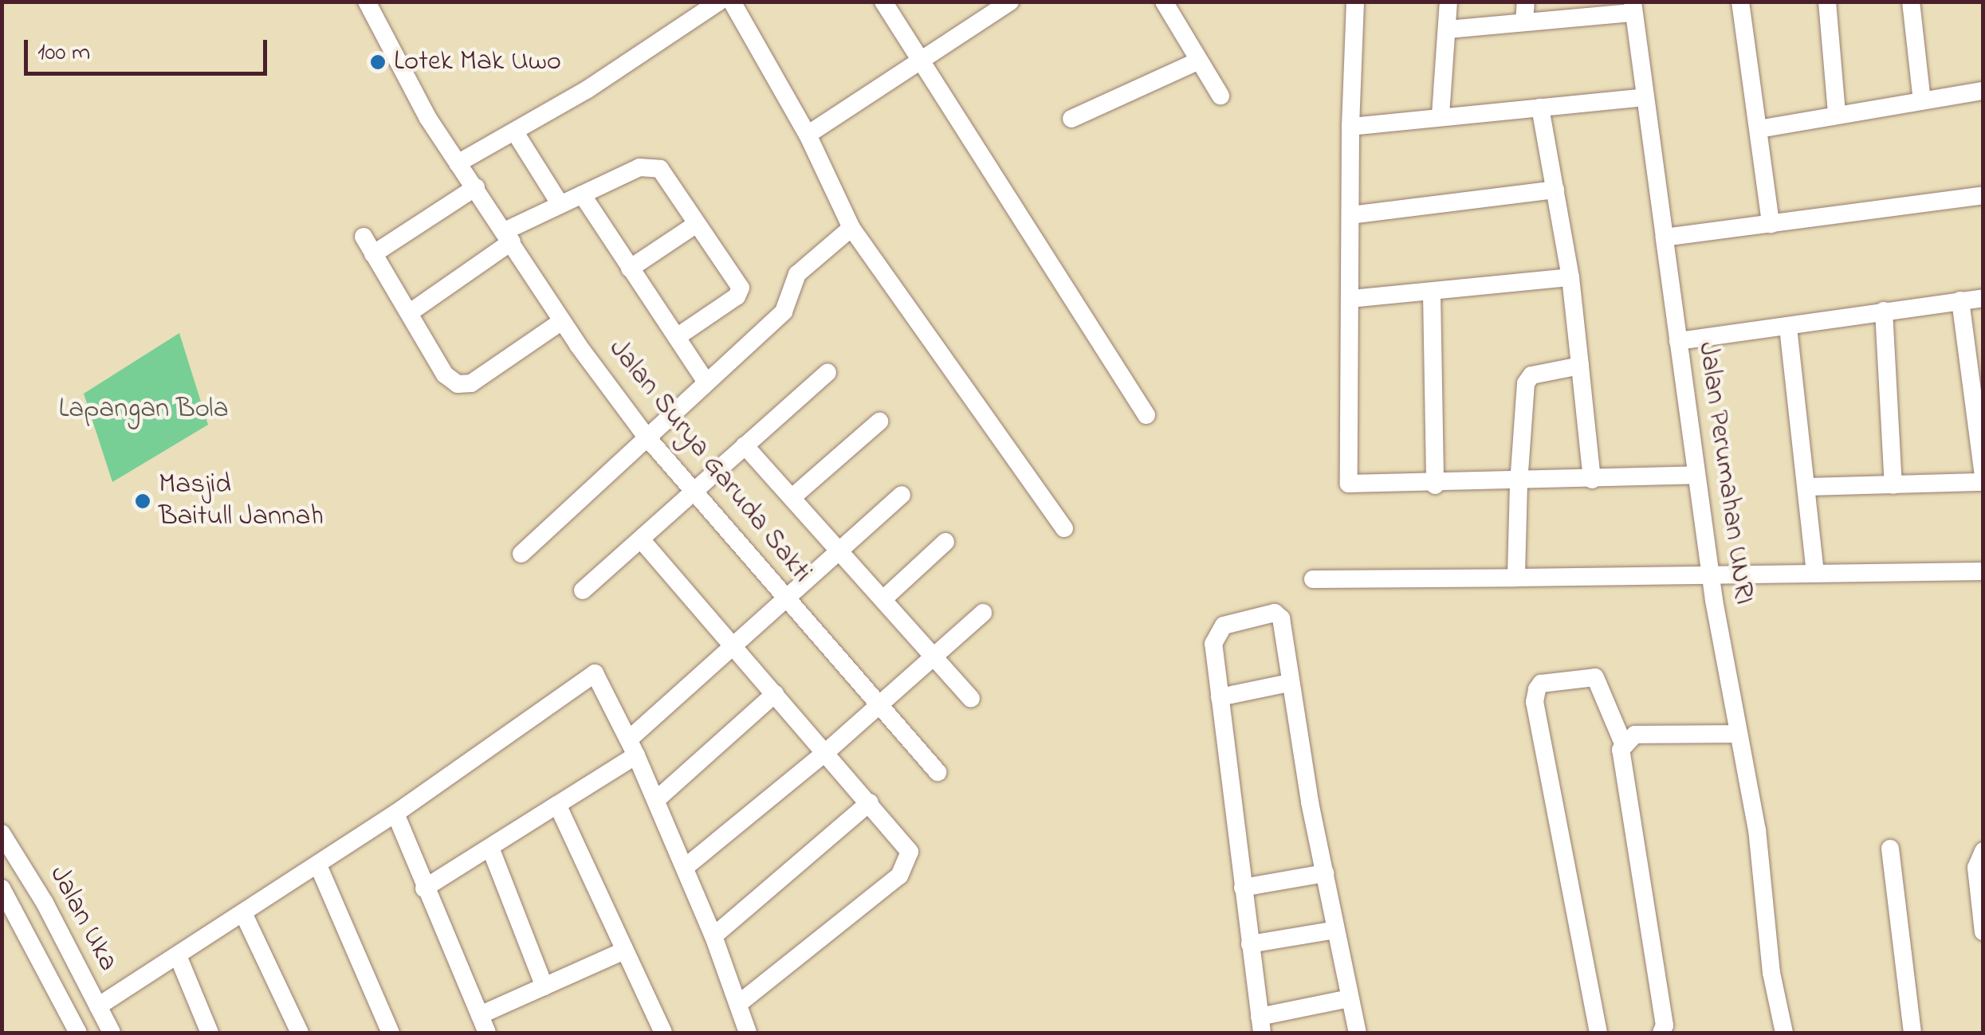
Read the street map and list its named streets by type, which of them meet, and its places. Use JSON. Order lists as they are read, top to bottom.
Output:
{
  "streets": {
    "street": ["Jalan Surya Garuda Sakti", "Jalan Perumahan UNRI", "Jalan Uka"]
  },
  "parks": ["Lapangan Bola"],
  "places": ["Lotek Mak Uwo", "Masjid Baitull Jannah"],
  "scale_bar": "100 m"
}
